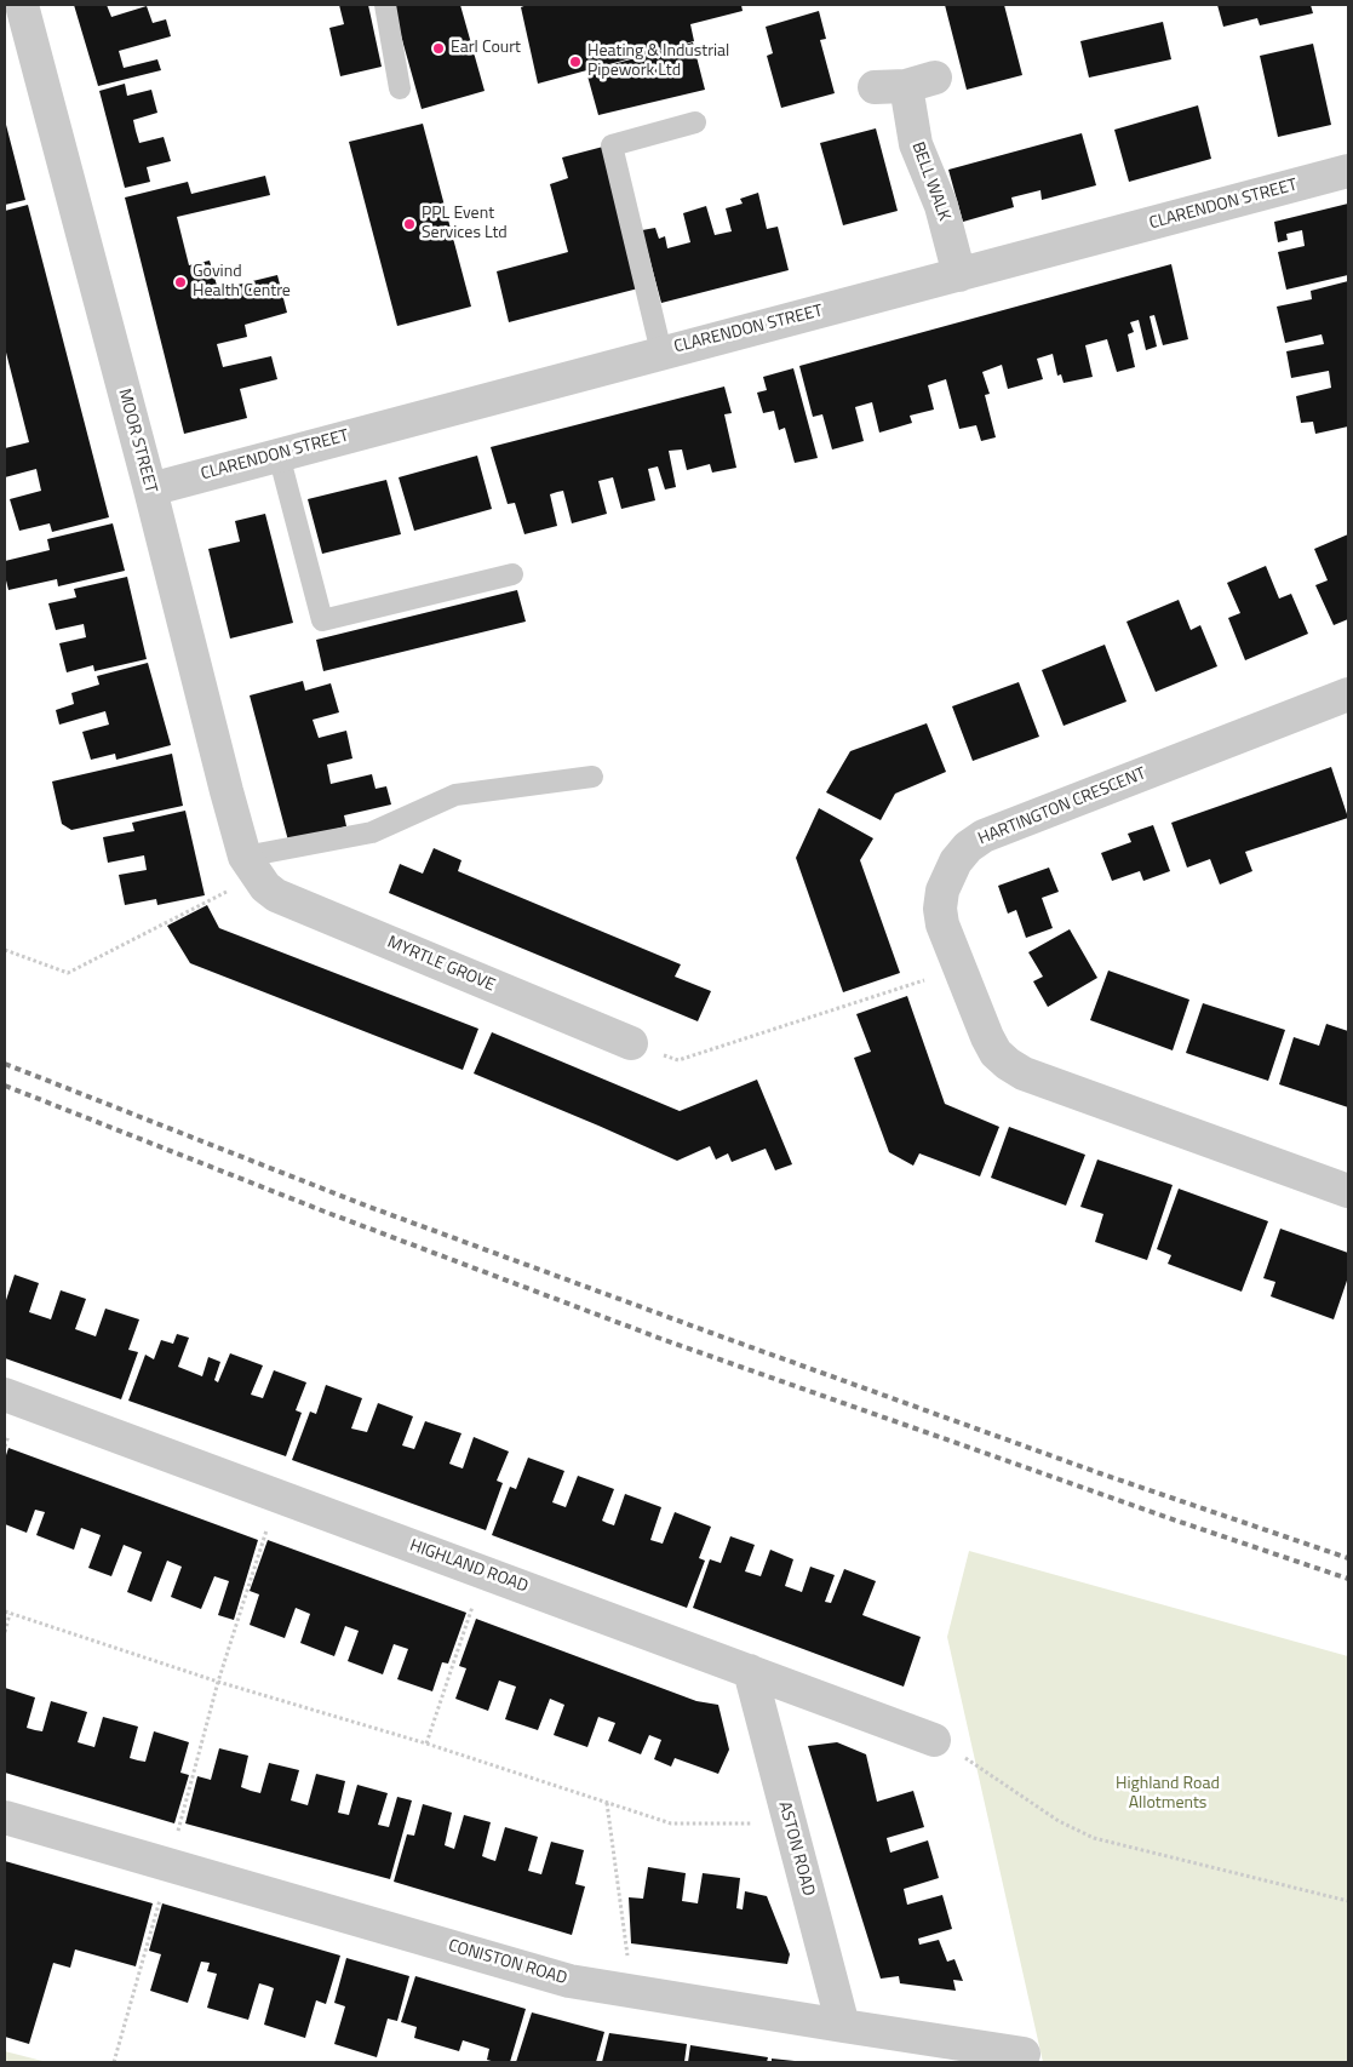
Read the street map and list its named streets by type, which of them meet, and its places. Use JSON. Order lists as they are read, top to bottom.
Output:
{
  "streets": {
    "street": [
      "BELL WALK",
      "CLARENDON STREET",
      "MOOR STREET",
      "HARTINGTON CRESCENT",
      "MYRTLE GROVE",
      "HIGHLAND ROAD",
      "ASTON ROAD",
      "CONISTON ROAD"
    ]
  },
  "crossings": [
    ["BELL WALK", "CLARENDON STREET"],
    ["CLARENDON STREET", "MOOR STREET"],
    ["MOOR STREET", "MYRTLE GROVE"],
    ["HIGHLAND ROAD", "ASTON ROAD"],
    ["ASTON ROAD", "CONISTON ROAD"]
  ],
  "parks": ["Highland Road Allotments"],
  "places": [
    "Earl Court",
    "Heating & Industrial Pipework Ltd",
    "PPL Event Services Ltd",
    "Govind Health Centre"
  ]
}
